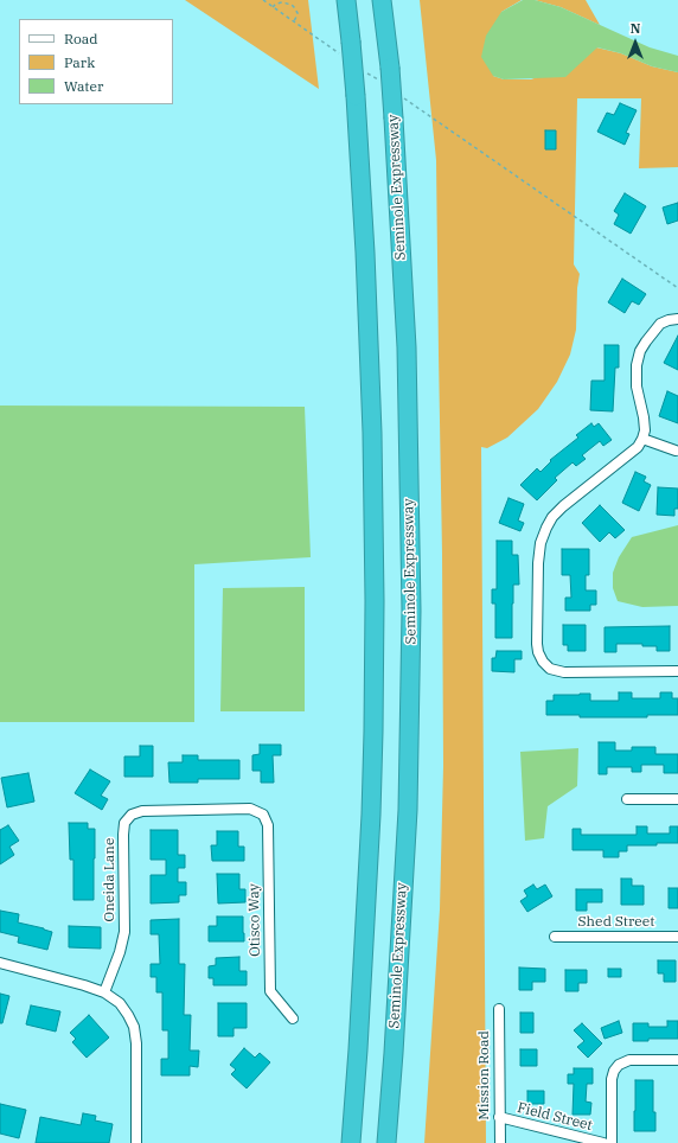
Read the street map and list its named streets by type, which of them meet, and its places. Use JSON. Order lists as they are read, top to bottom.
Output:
{
  "streets": {
    "highway": ["Seminole Expressway"],
    "street": [
      "Oneida Lane",
      "Otisco Way",
      "Shed Street",
      "Mission Road",
      "Field Street"
    ]
  },
  "crossings": [
    ["Oneida Lane", "Otisco Way"],
    ["Mission Road", "Field Street"]
  ],
  "legend": ["Road", "Park", "Water"],
  "north": "top"
}
